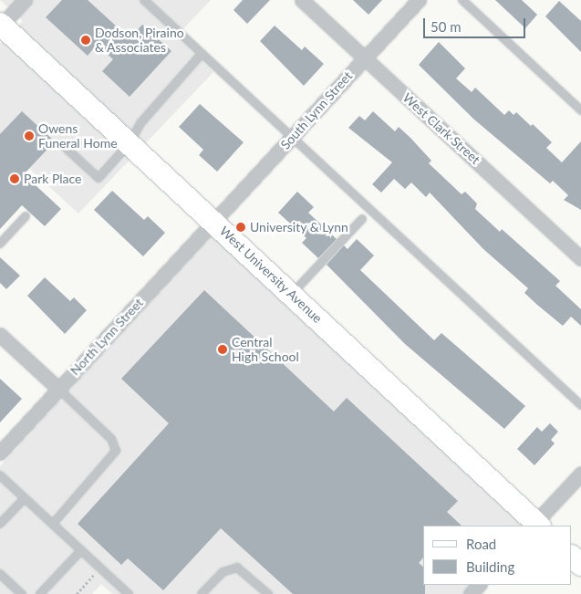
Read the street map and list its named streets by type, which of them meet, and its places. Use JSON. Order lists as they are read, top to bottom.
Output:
{
  "streets": {
    "main road": ["West University Avenue"],
    "street": ["South Lynn Street", "West Clark Street", "North Lynn Street"]
  },
  "crossings": [
    ["South Lynn Street", "West Clark Street"],
    ["South Lynn Street", "West University Avenue"],
    ["South Lynn Street", "North Lynn Street"],
    ["West University Avenue", "North Lynn Street"]
  ],
  "places": [
    "Dodson, Piraino & Associates",
    "Owens Funeral Home",
    "Park Place",
    "University & Lynn",
    "Central High School"
  ],
  "legend": ["Road", "Building"],
  "scale_bar": "50 m"
}
